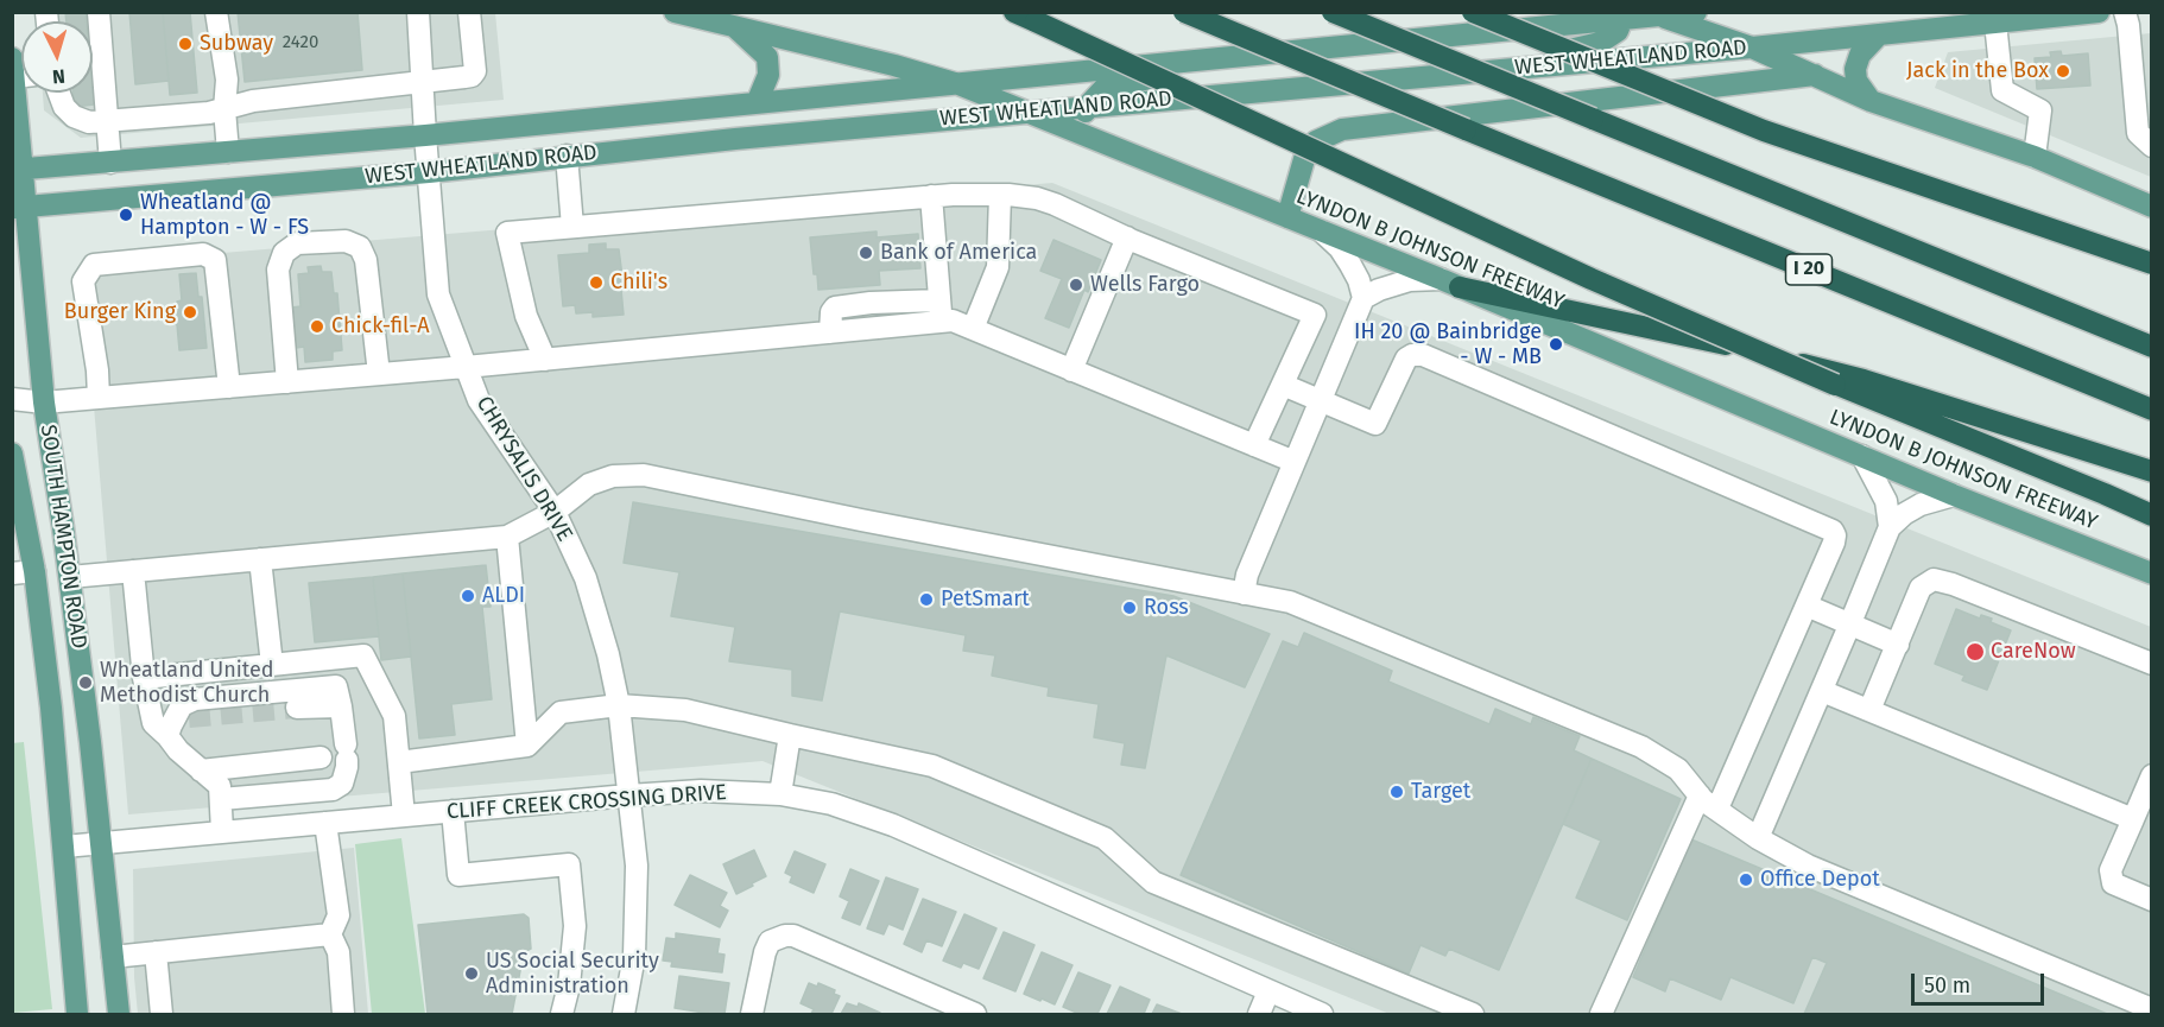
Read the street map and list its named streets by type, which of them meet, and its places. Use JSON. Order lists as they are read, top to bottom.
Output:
{
  "streets": {
    "highway": ["I 20"],
    "main road": ["WEST WHEATLAND ROAD", "LYNDON B JOHNSON FREEWAY", "SOUTH HAMPTON ROAD"],
    "street": ["CHRYSALIS DRIVE", "CLIFF CREEK CROSSING DRIVE"]
  },
  "crossings": [
    ["WEST WHEATLAND ROAD", "LYNDON B JOHNSON FREEWAY"],
    ["WEST WHEATLAND ROAD", "CHRYSALIS DRIVE"],
    ["WEST WHEATLAND ROAD", "SOUTH HAMPTON ROAD"],
    ["CHRYSALIS DRIVE", "CLIFF CREEK CROSSING DRIVE"],
    ["SOUTH HAMPTON ROAD", "CLIFF CREEK CROSSING DRIVE"]
  ],
  "places": [
    "Subway",
    "Jack in the Box",
    "Wheatland @ Hampton - W - FS",
    "Bank of America",
    "Chili's",
    "Wells Fargo",
    "Burger King",
    "Chick-fil-A",
    "IH 20 @ Bainbridge - W - MB",
    "ALDI",
    "PetSmart",
    "Ross",
    "CareNow",
    "Wheatland United Methodist Church",
    "Target",
    "Office Depot",
    "US Social Security Administration"
  ],
  "house_numbers": ["2420"],
  "scale_bar": "50 m",
  "north": "bottom"
}
